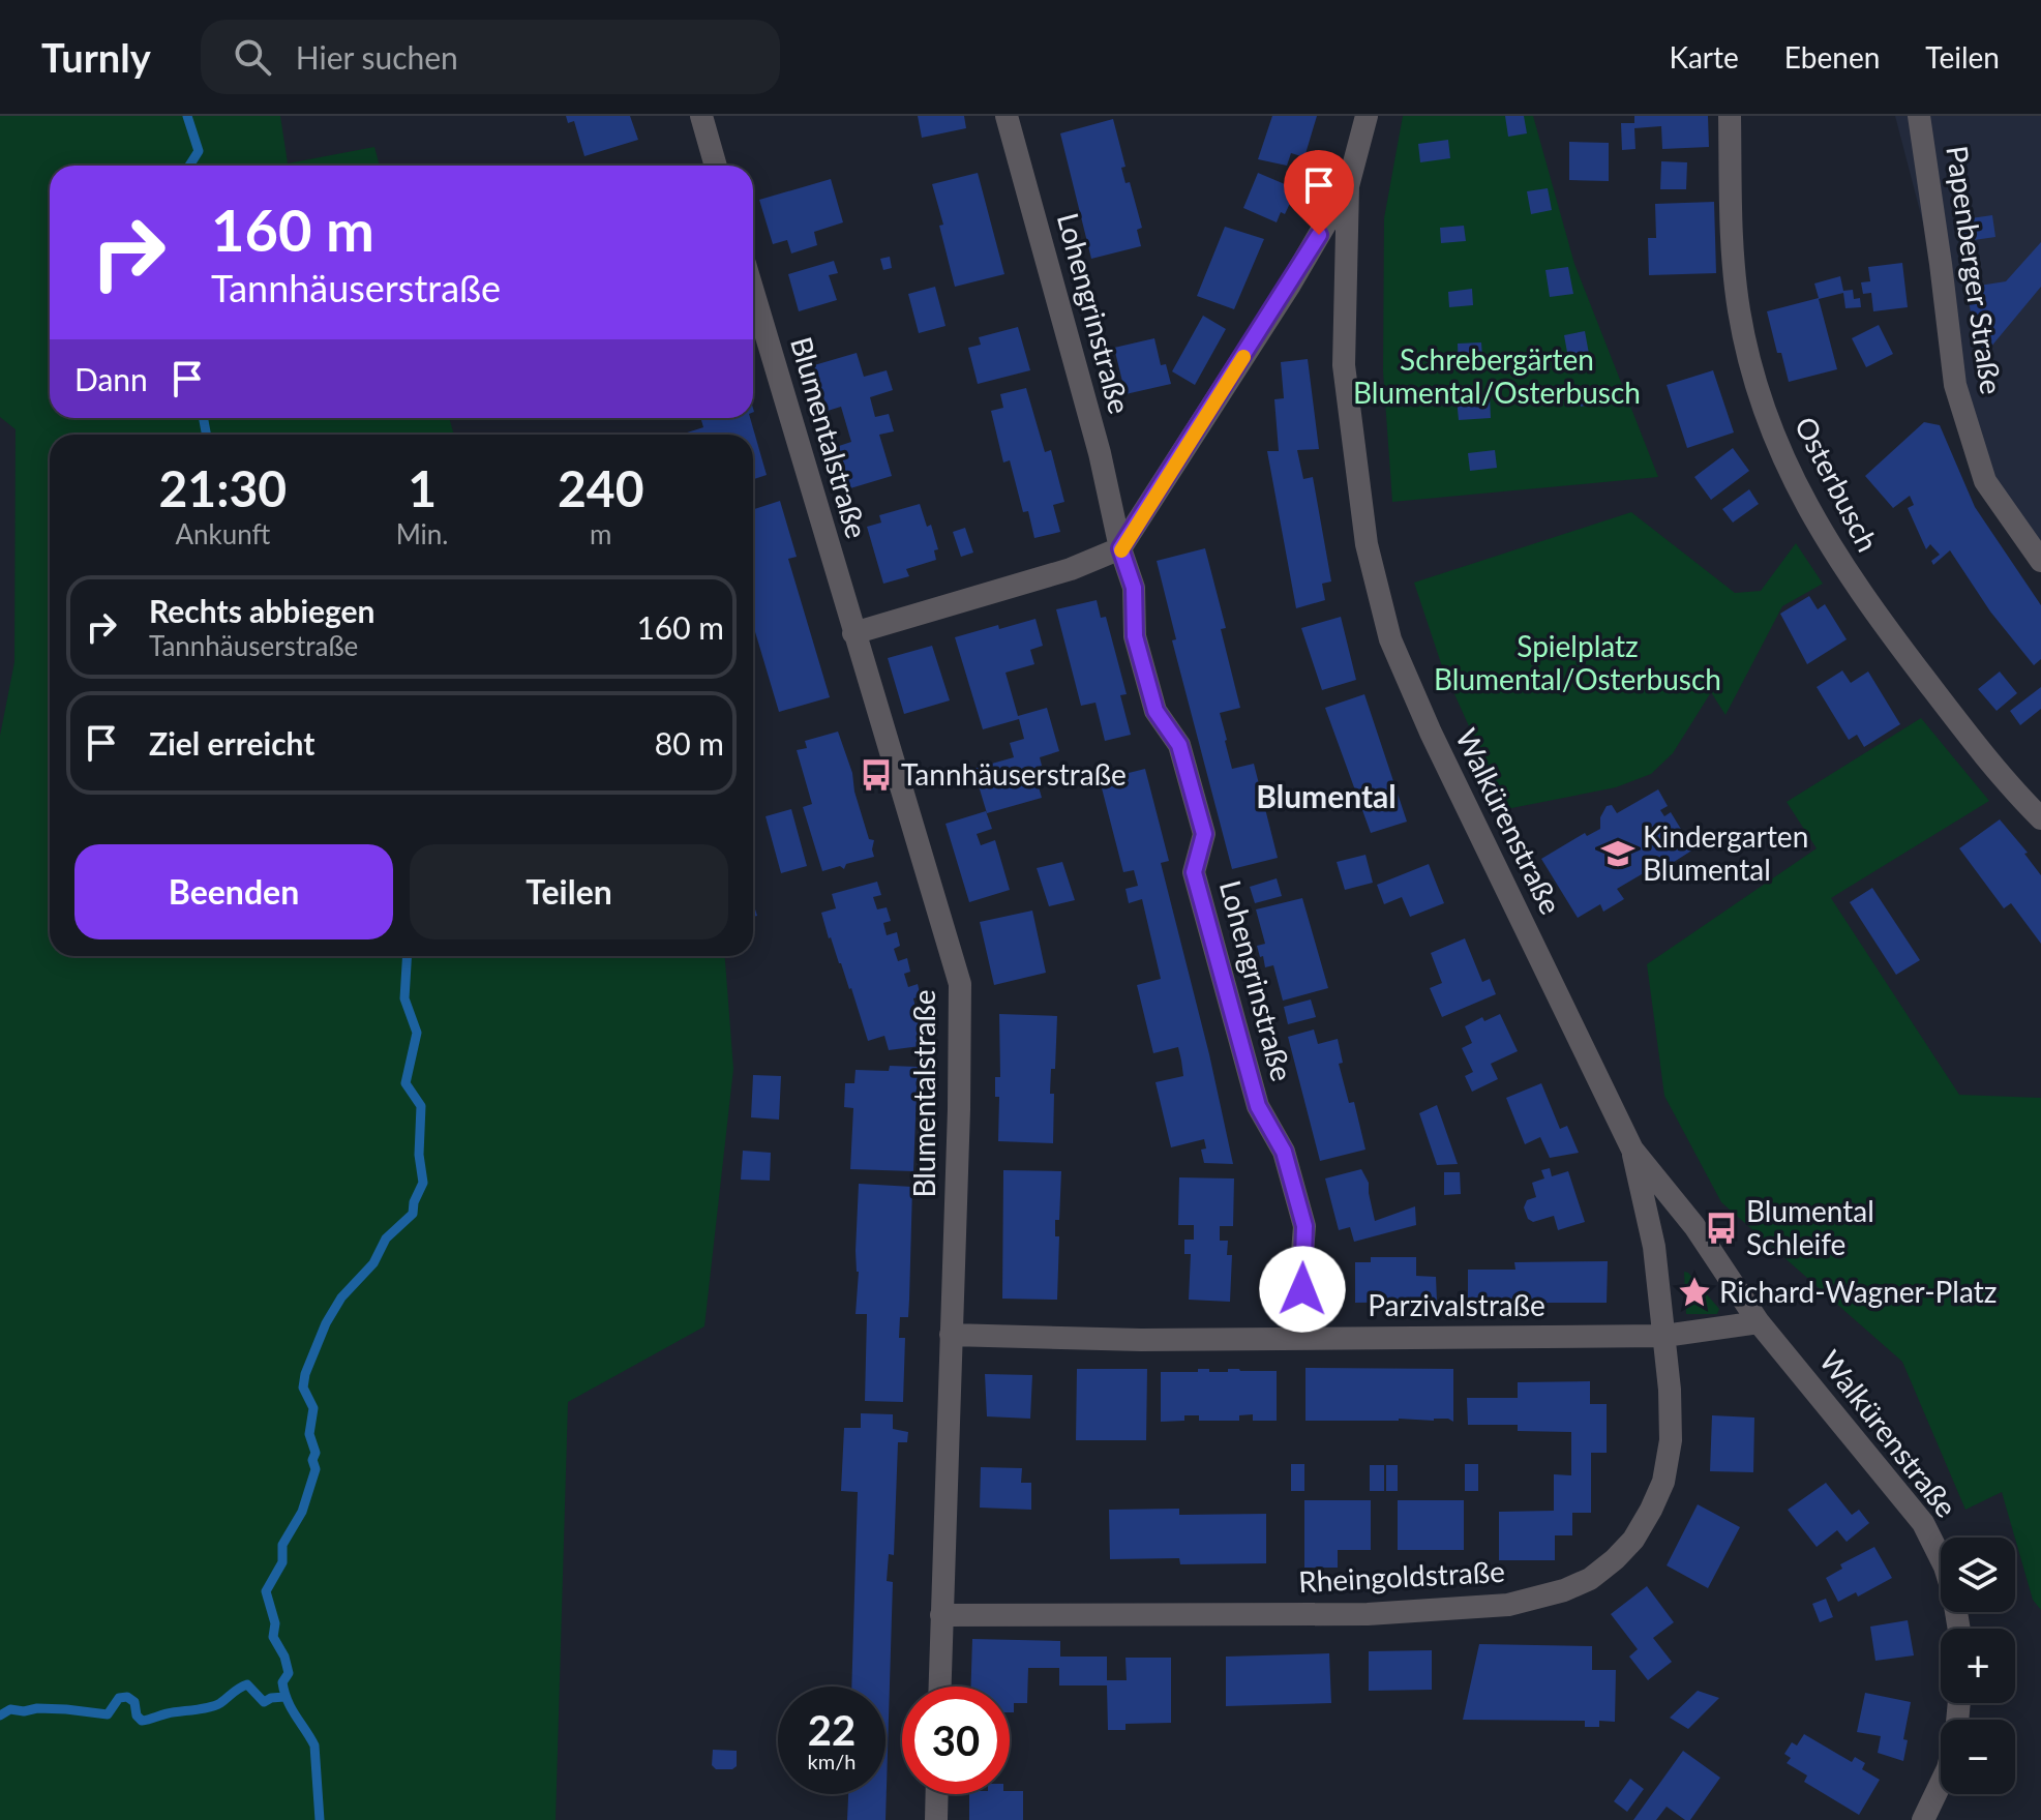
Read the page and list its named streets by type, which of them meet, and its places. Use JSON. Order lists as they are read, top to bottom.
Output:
{
  "streets": {
    "street": [
      "Papenberger Straße",
      "Lohengrinstraße",
      "Blumentalstraße",
      "Osterbusch",
      "Walkürenstraße",
      "Parzivalstraße",
      "Rheingoldstraße"
    ]
  },
  "crossings": [
    ["Lohengrinstraße", "Parzivalstraße"],
    ["Blumentalstraße", "Parzivalstraße"],
    ["Blumentalstraße", "Rheingoldstraße"],
    ["Walkürenstraße", "Parzivalstraße"],
    ["Walkürenstraße", "Rheingoldstraße"],
    ["Parzivalstraße", "Rheingoldstraße"]
  ],
  "districts": ["Blumental"],
  "parks": ["Schrebergärten Blumental/Osterbusch", "Spielplatz Blumental/Osterbusch"],
  "places": {
    "bus stop": ["Tannhäuserstraße", "Blumental Schleife"],
    "school or university": ["Kindergarten Blumental"],
    "place": ["Richard-Wagner-Platz"]
  },
  "page": {
    "header": "Turnly",
    "search": "Hier suchen",
    "nav": ["Karte", "Ebenen", "Teilen"],
    "turn": ["160 m", "Tannhäuserstraße"],
    "then": "Dann",
    "eta": [
      "21:30",
      "Ankunft",
      "1",
      "Min.",
      "240",
      "m"
    ],
    "list": [
      {
        "name": "Rechts abbiegen",
        "note": "Tannhäuserstraße",
        "value": "160 m"
      },
      {
        "name": "Ziel erreicht",
        "value": "80 m"
      }
    ],
    "buttons": ["Beenden", "Teilen"],
    "map_buttons": ["+", "−"],
    "speed": "22 km/h",
    "limit": "30"
  }
}
